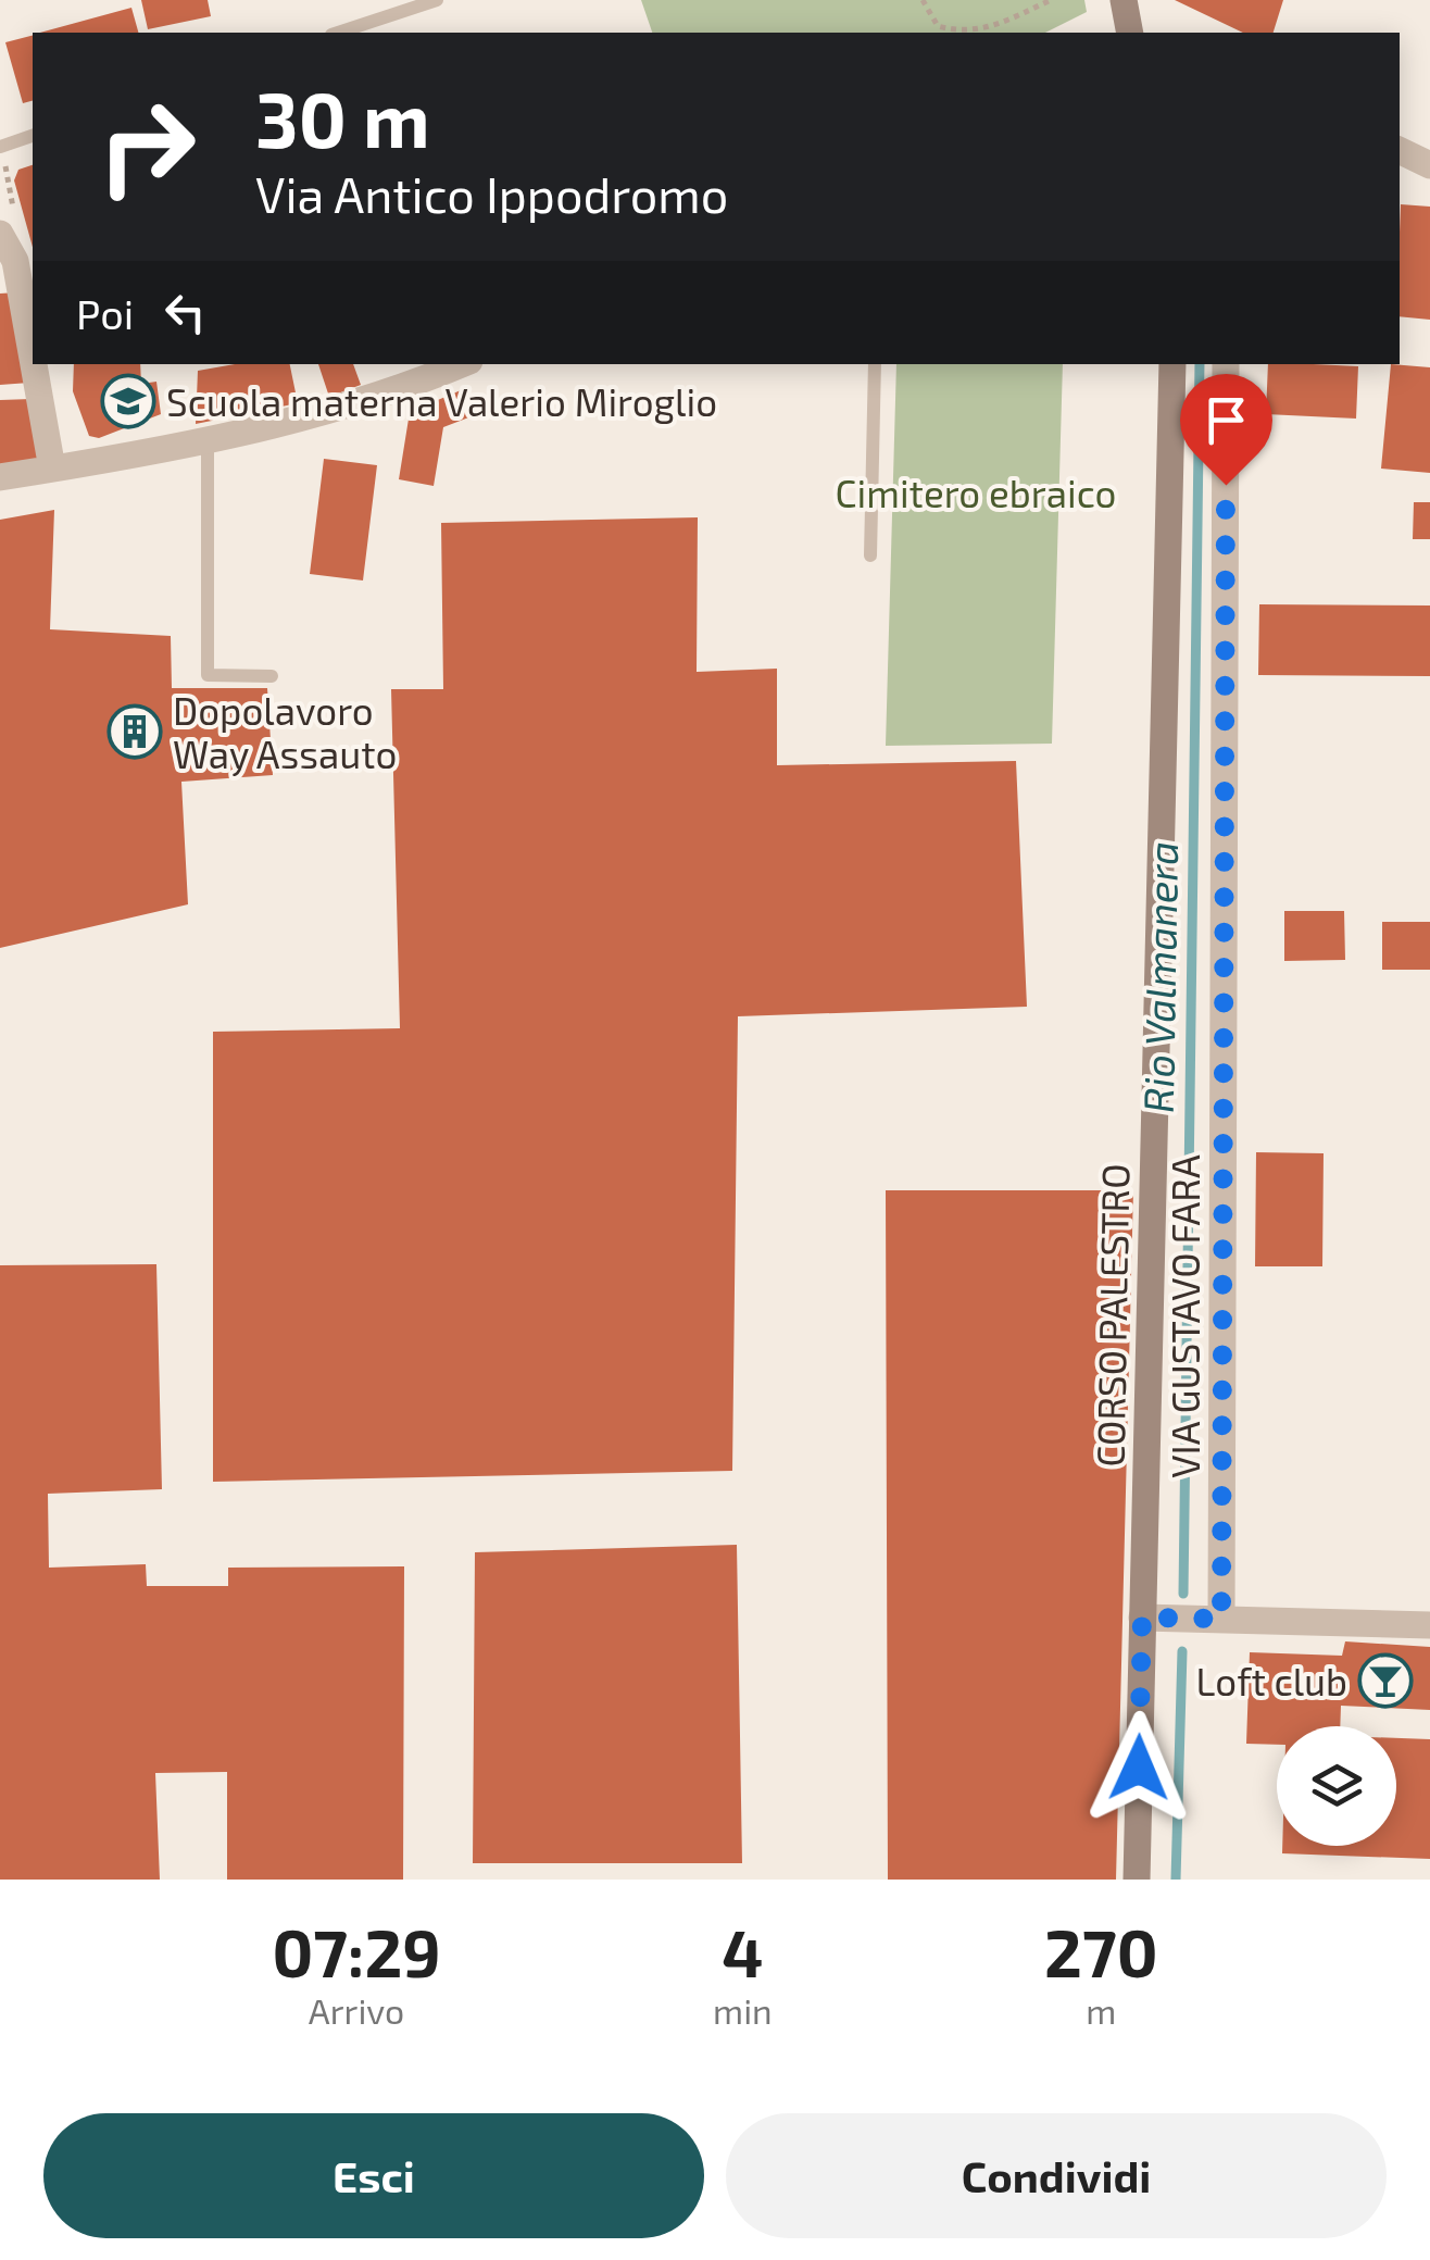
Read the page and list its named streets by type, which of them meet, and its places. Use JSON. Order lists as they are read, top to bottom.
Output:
{
  "streets": {
    "street": ["CORSO PALESTRO", "VIA GUSTAVO FARA"]
  },
  "water": ["Rio Valmanera"],
  "parks": ["Cimitero ebraico"],
  "places": {
    "school or university": ["Scuola materna Valerio Miroglio"],
    "building": ["Dopolavoro Way Assauto"],
    "bar": ["Loft club"]
  },
  "page": {
    "turn": ["30 m", "Via Antico Ippodromo"],
    "then": "Poi",
    "eta": [
      "07:29",
      "Arrivo",
      "4",
      "min",
      "270",
      "m"
    ],
    "buttons": ["Esci", "Condividi"]
  }
}
